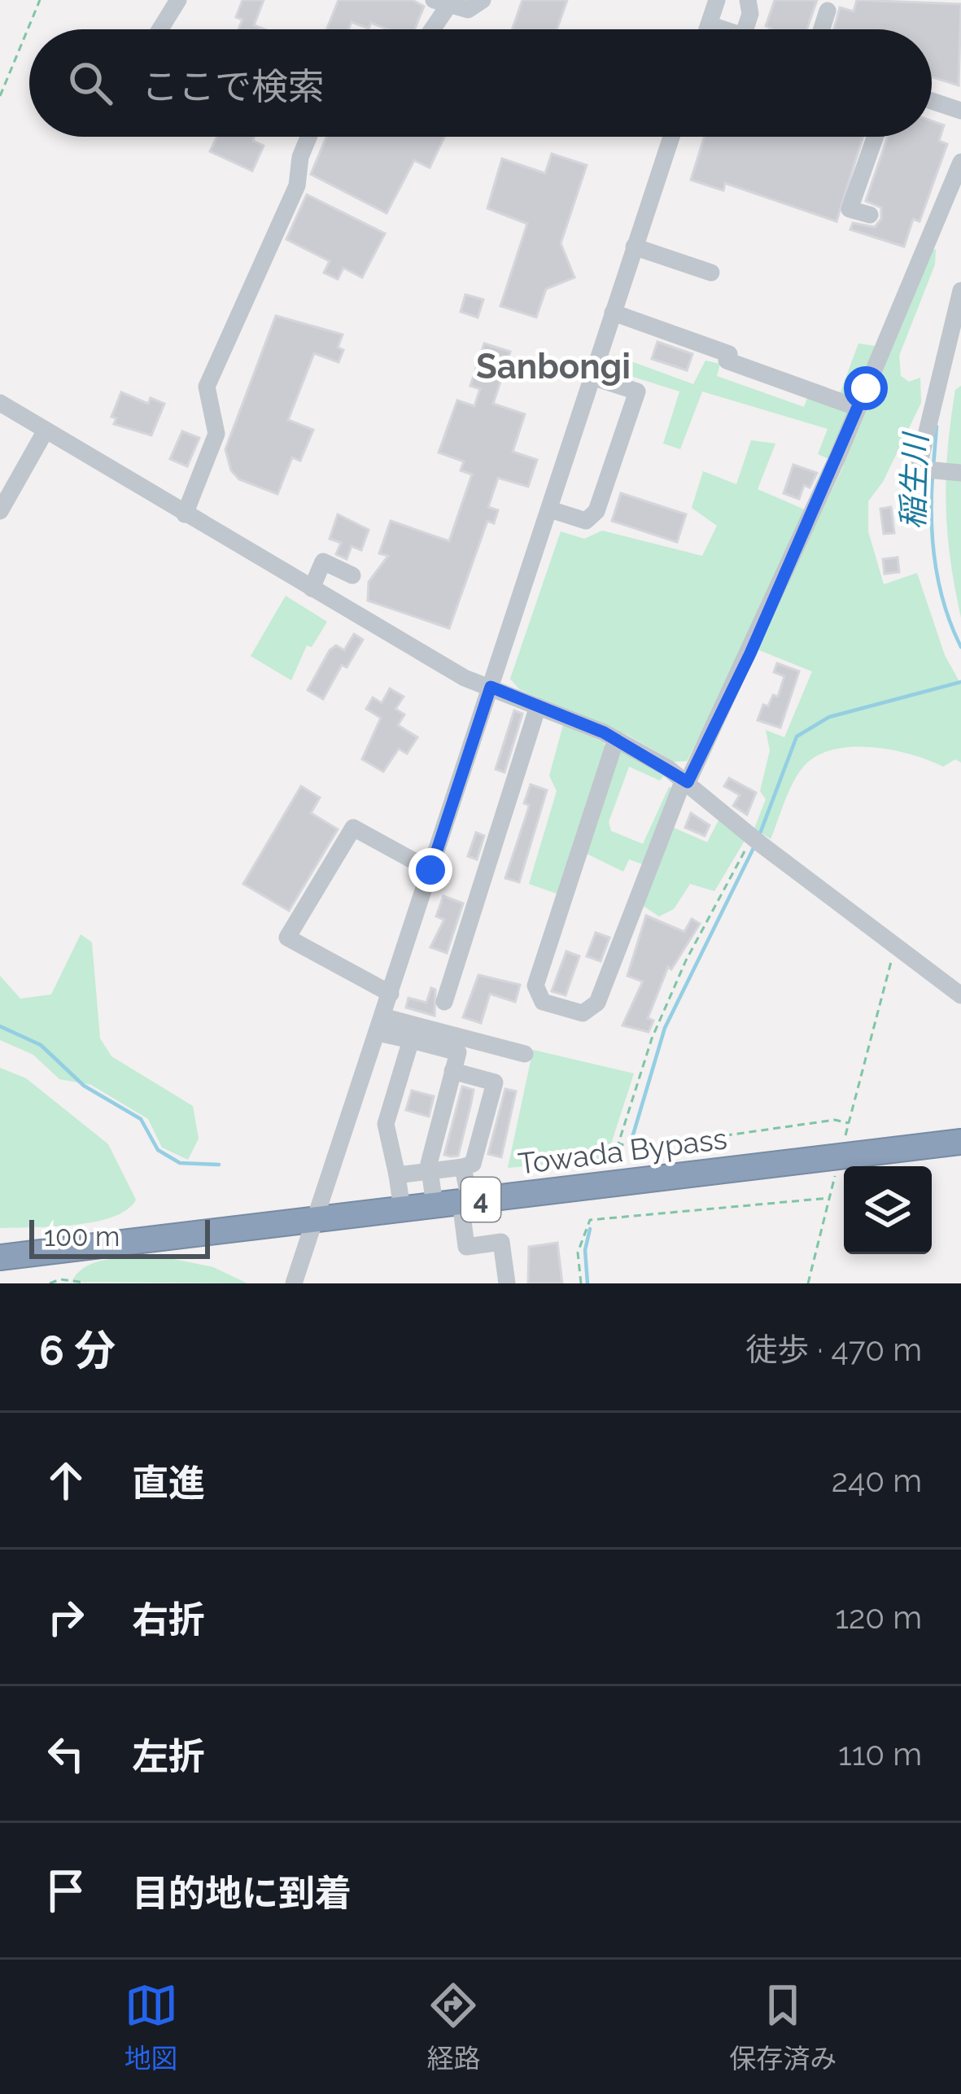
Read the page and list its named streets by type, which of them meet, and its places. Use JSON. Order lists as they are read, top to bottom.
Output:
{
  "streets": {
    "highway": ["Towada Bypass", "4"]
  },
  "districts": ["Sanbongi"],
  "water": ["稲生川"],
  "scale_bar": "100 m",
  "page": {
    "search": "ここで検索",
    "scale": "100 m",
    "heading": ["6 分", "徒歩 · 470 m"],
    "list": [
      ["直進", "240 m"],
      ["右折", "120 m"],
      ["左折", "110 m"],
      "目的地に到着"
    ],
    "nav": ["地図", "経路", "保存済み"]
  }
}
